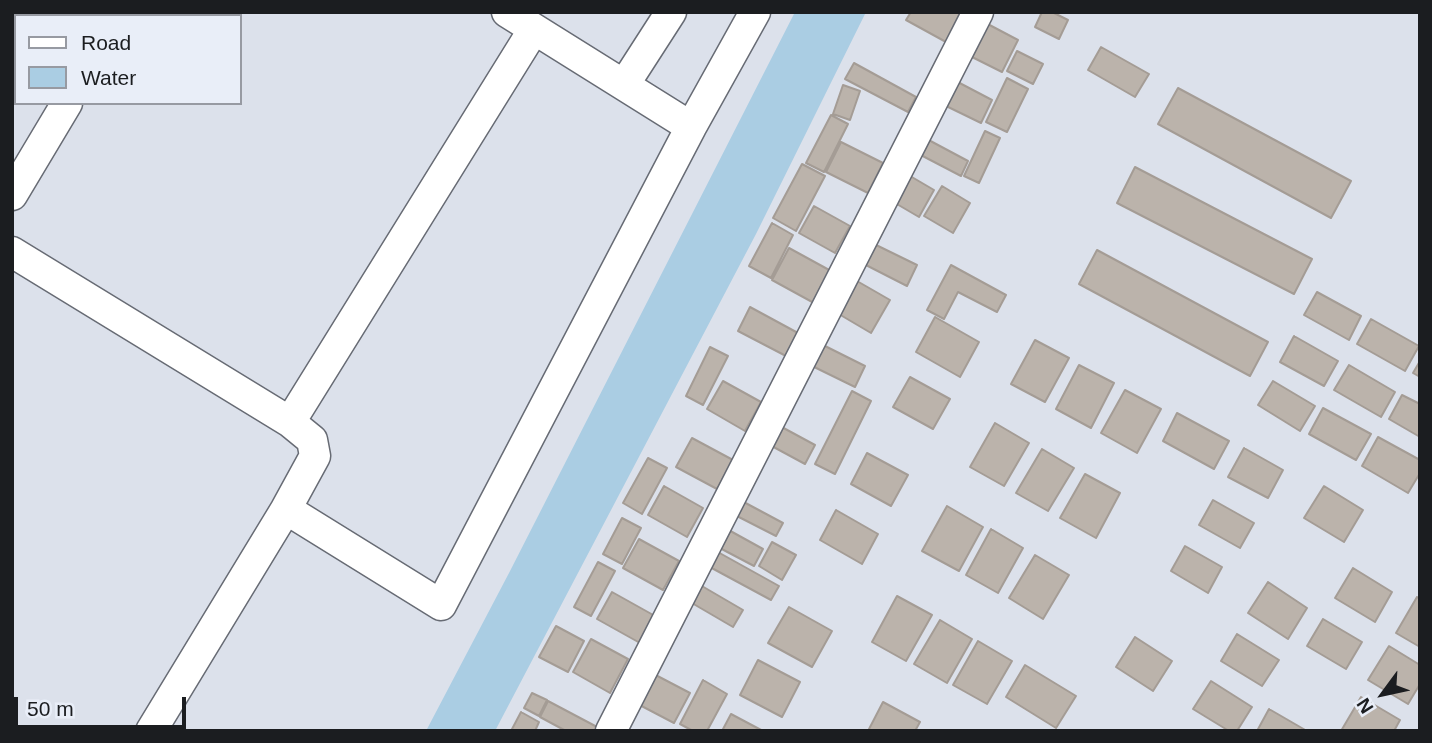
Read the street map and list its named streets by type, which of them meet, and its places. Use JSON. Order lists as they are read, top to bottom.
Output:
{
  "legend": ["Road", "Water"],
  "scale_bar": "50 m",
  "north": "bottom left"
}
